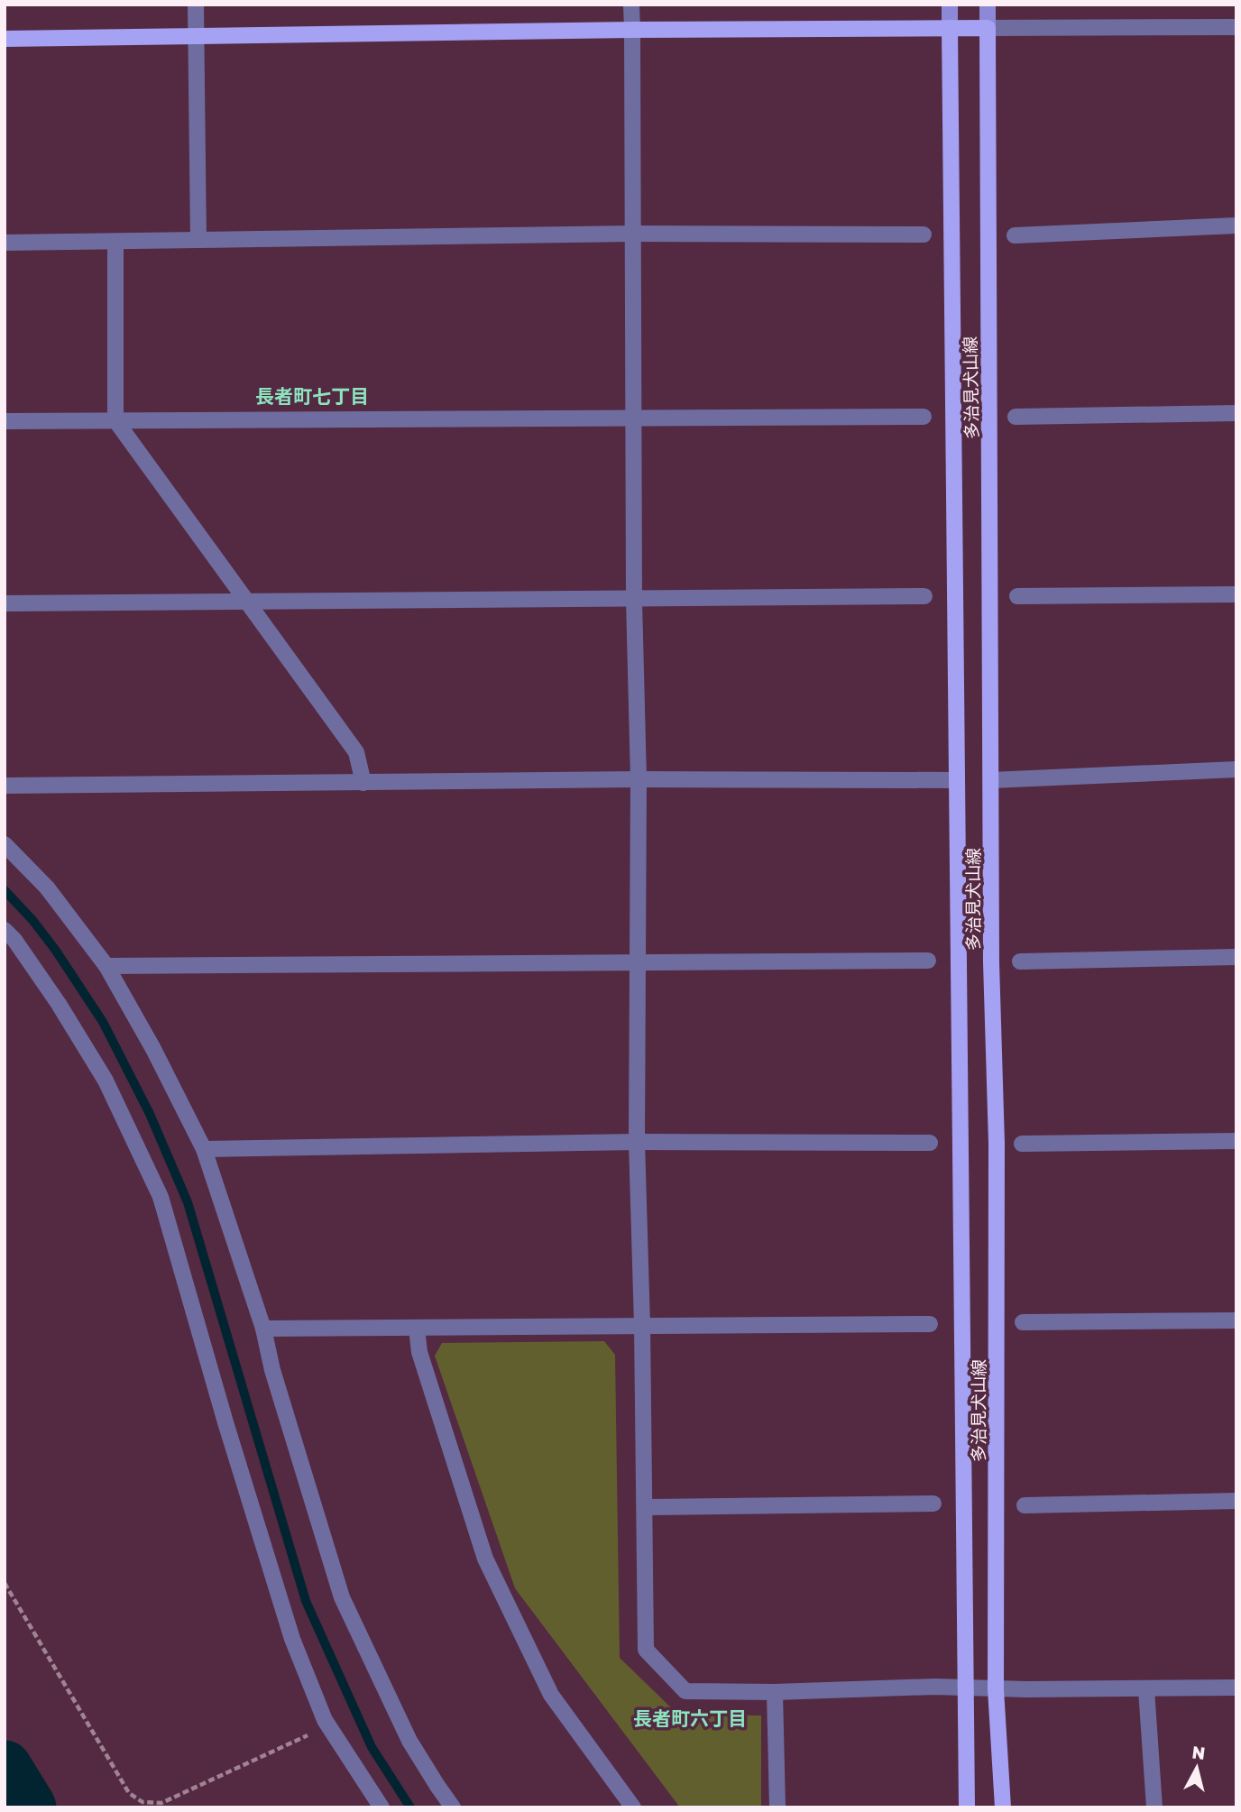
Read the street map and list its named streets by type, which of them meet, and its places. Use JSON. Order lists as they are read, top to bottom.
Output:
{
  "streets": {
    "main road": ["多治見犬山線"]
  },
  "districts": ["長者町七丁目", "長者町六丁目"],
  "north": "top"
}
